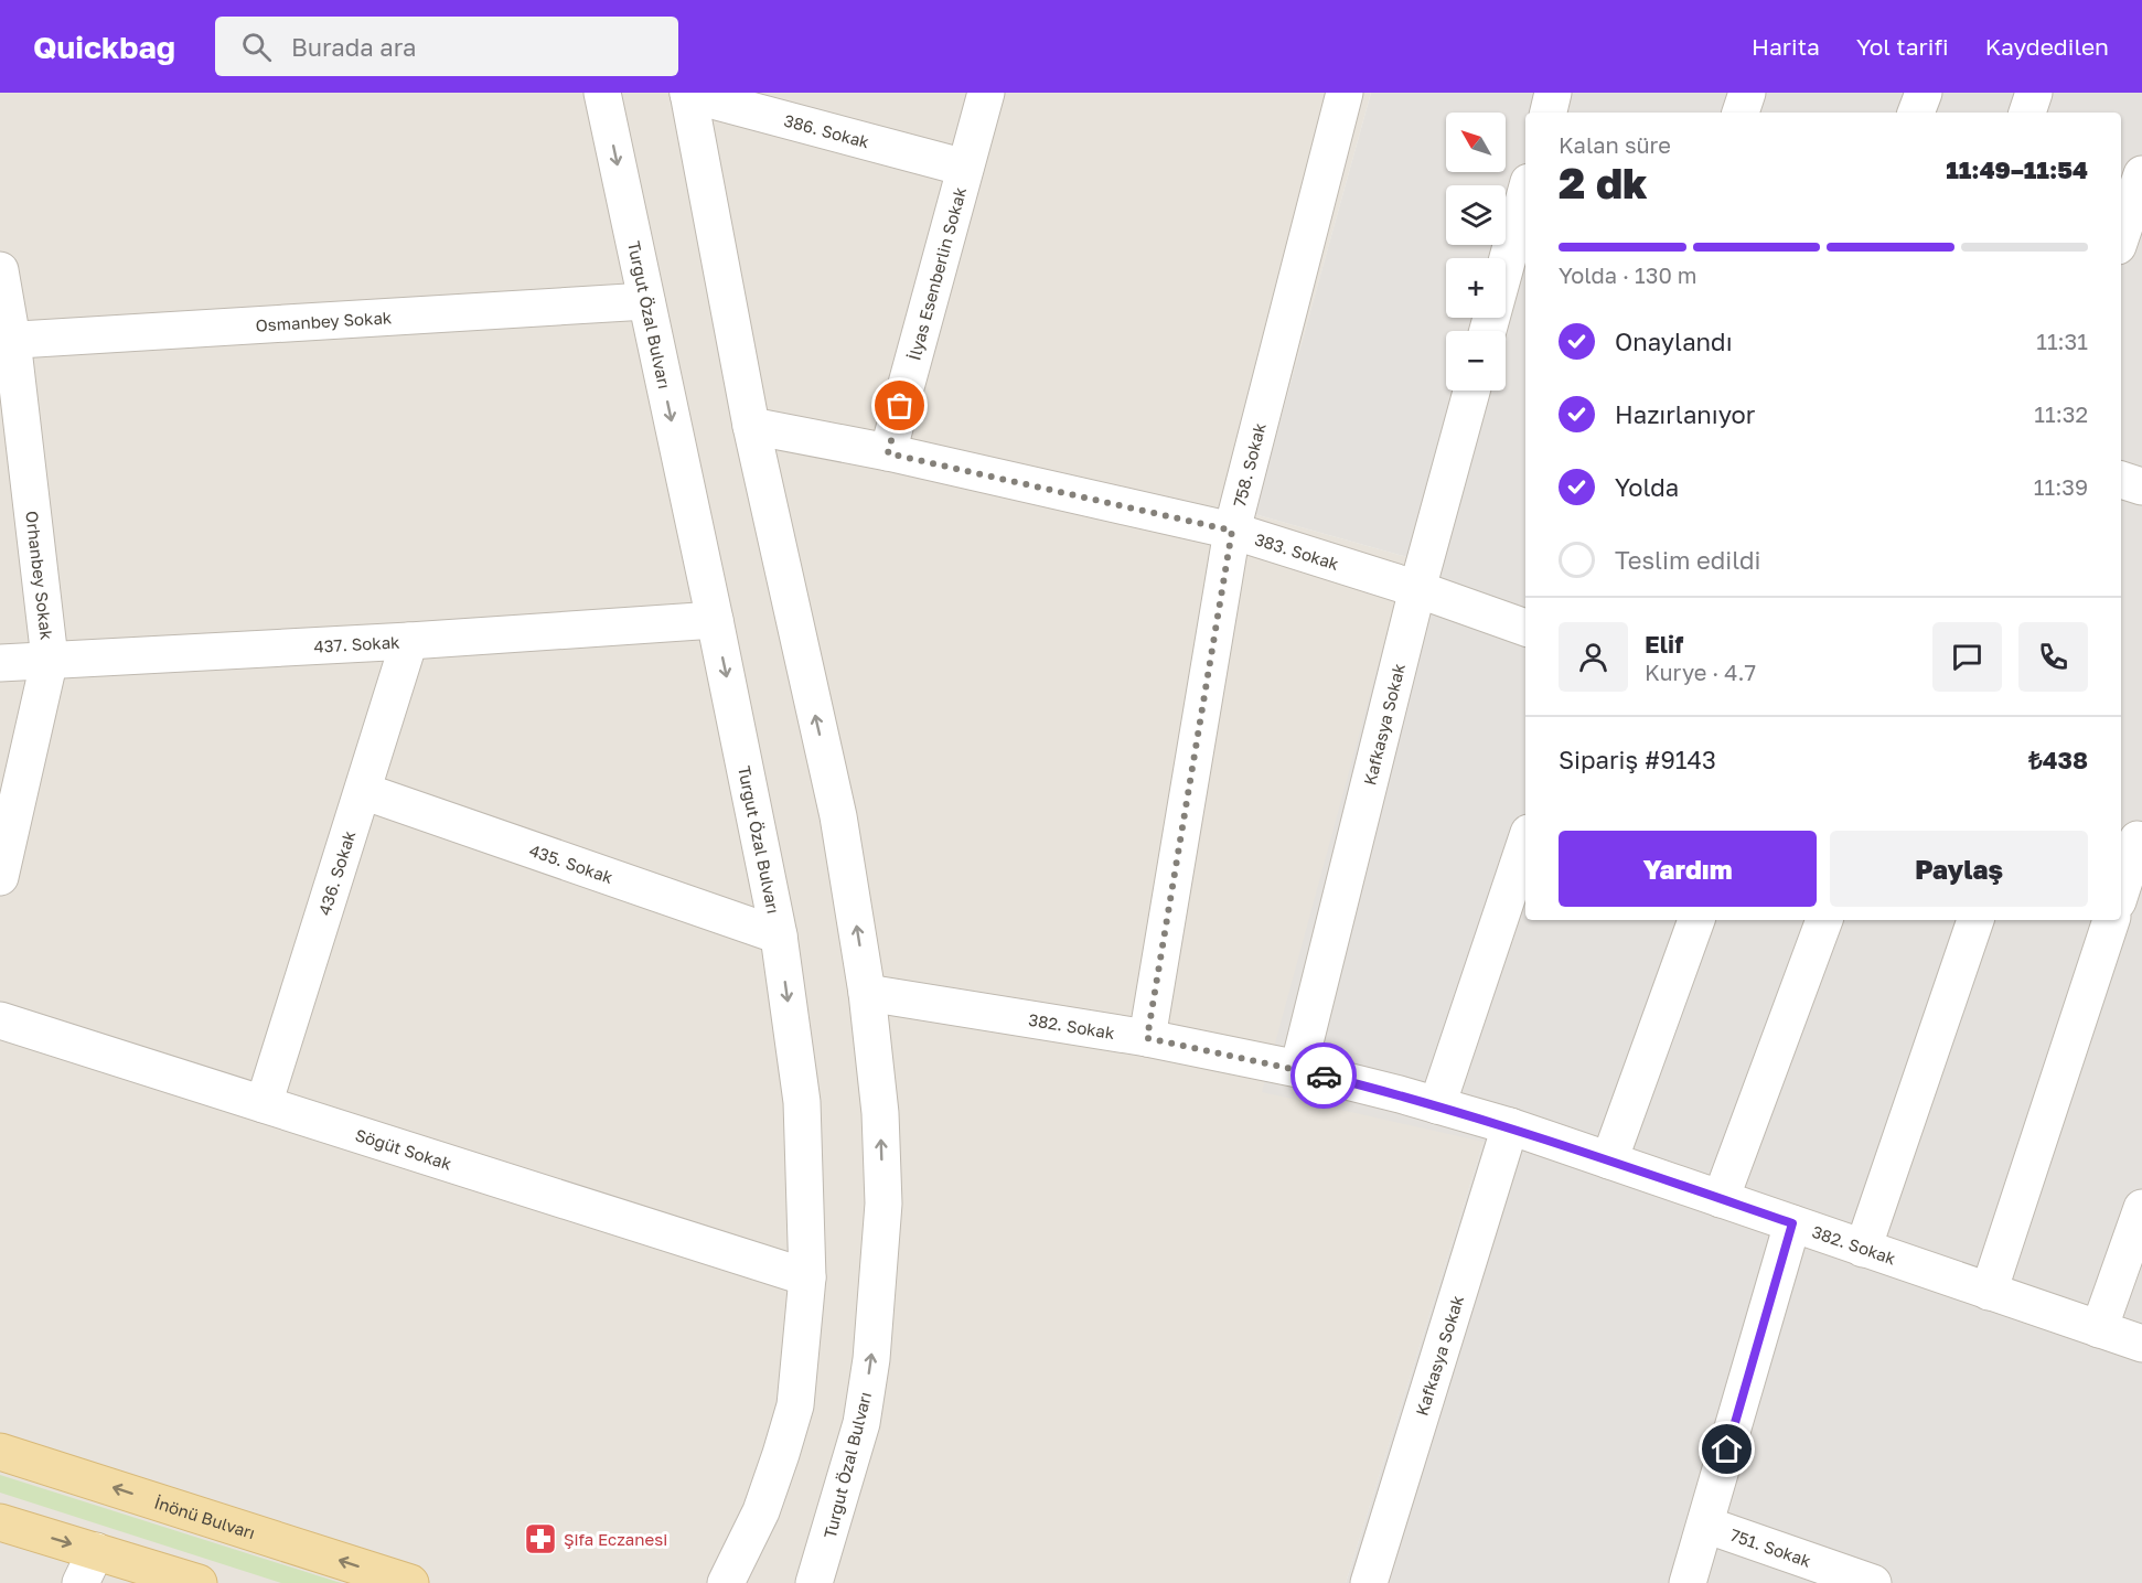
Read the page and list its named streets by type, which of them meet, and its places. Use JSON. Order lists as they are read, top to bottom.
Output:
{
  "streets": {
    "main road": ["İnönü Bulvarı"],
    "street": [
      "386. Sokak",
      "İlyas Esenberlin Sokak",
      "Turgut Özal Bulvarı",
      "Osmanbey Sokak",
      "758. Sokak",
      "383. Sokak",
      "Orhanbey Sokak",
      "437. Sokak",
      "Kafkasya Sokak",
      "435. Sokak",
      "436. Sokak",
      "382. Sokak",
      "Söğüt Sokak",
      "751. Sokak"
    ]
  },
  "crossings": [
    ["386. Sokak", "İlyas Esenberlin Sokak"],
    ["386. Sokak", "Turgut Özal Bulvarı"],
    ["İlyas Esenberlin Sokak", "383. Sokak"],
    ["Turgut Özal Bulvarı", "Osmanbey Sokak"],
    ["Turgut Özal Bulvarı", "383. Sokak"],
    ["Turgut Özal Bulvarı", "437. Sokak"],
    ["Turgut Özal Bulvarı", "435. Sokak"],
    ["Turgut Özal Bulvarı", "382. Sokak"],
    ["Turgut Özal Bulvarı", "Söğüt Sokak"],
    ["Osmanbey Sokak", "Orhanbey Sokak"],
    ["758. Sokak", "383. Sokak"],
    ["758. Sokak", "382. Sokak"],
    ["383. Sokak", "Kafkasya Sokak"],
    ["Orhanbey Sokak", "437. Sokak"],
    ["437. Sokak", "436. Sokak"],
    ["Kafkasya Sokak", "382. Sokak"],
    ["435. Sokak", "436. Sokak"],
    ["436. Sokak", "Söğüt Sokak"]
  ],
  "places": {
    "pharmacy": ["Şifa Eczanesi"]
  },
  "north": "top left",
  "page": {
    "header": "Quickbag",
    "search": "Burada ara",
    "nav": ["Harita", "Yol tarifi", "Kaydedilen"],
    "map_buttons": ["+", "−"],
    "heading": ["2 dk", "Kalan süre", "11:49–11:54"],
    "panel": [
      "Elif",
      "Kurye · 4.7",
      "Sipariş #9143",
      "₺438"
    ],
    "bar": "Yolda · 130 m",
    "list": [
      ["Onaylandı", "11:31"],
      ["Hazırlanıyor", "11:32"],
      ["Yolda", "11:39"],
      "Teslim edildi"
    ],
    "buttons": ["Yardım", "Paylaş"]
  }
}
